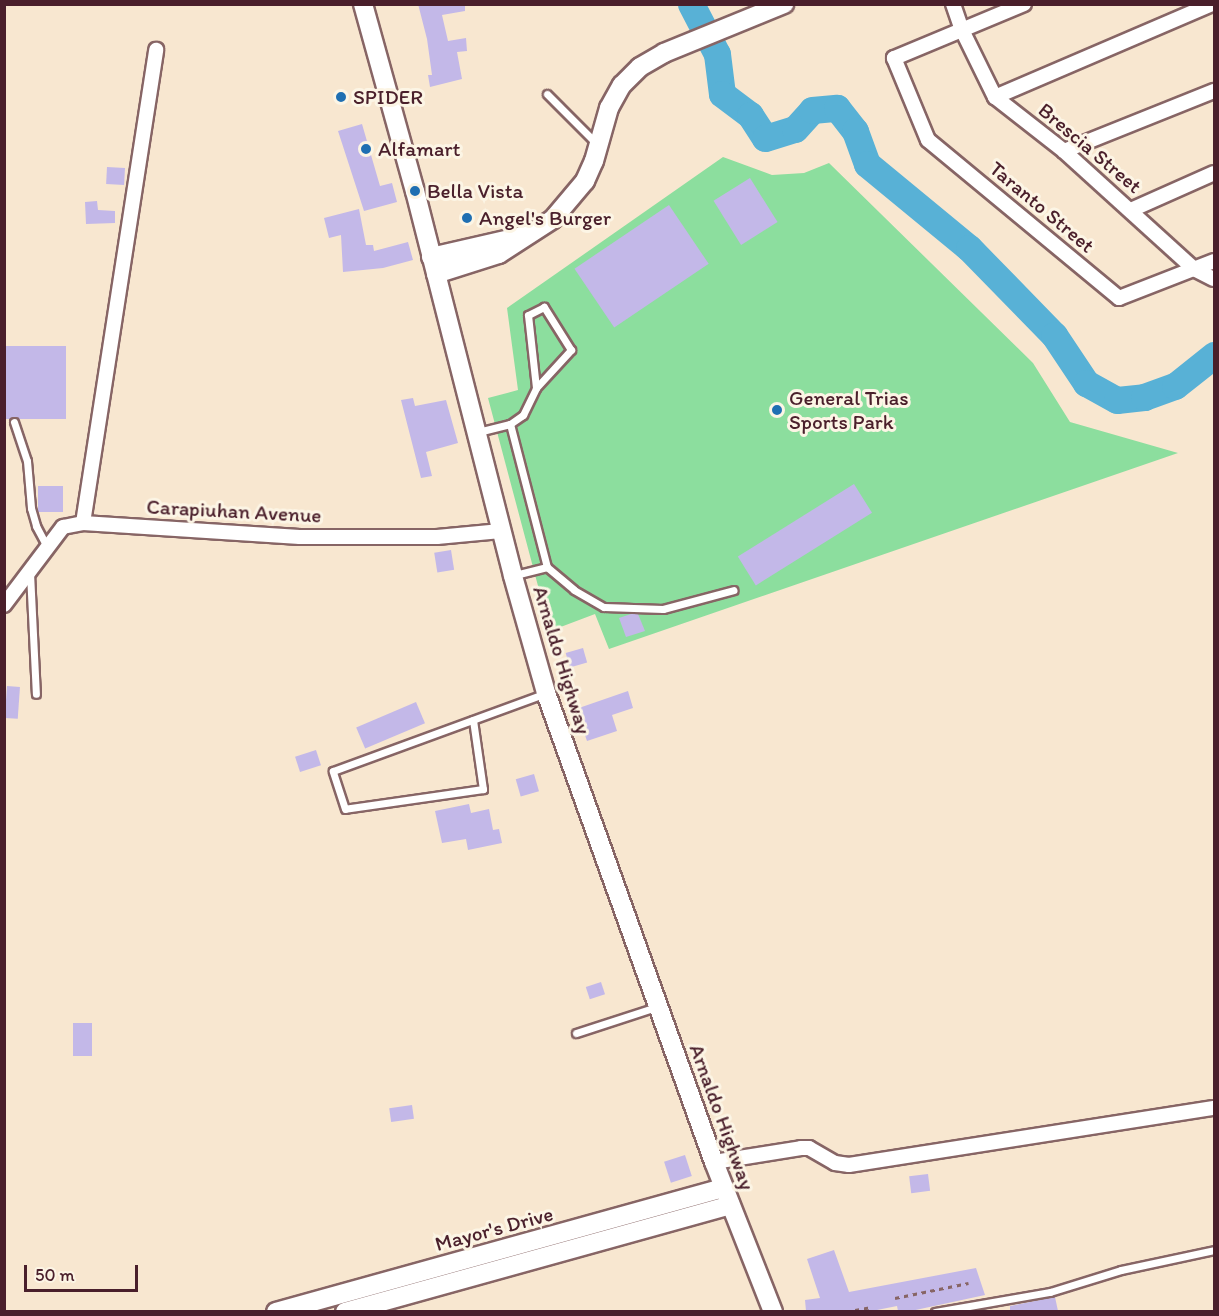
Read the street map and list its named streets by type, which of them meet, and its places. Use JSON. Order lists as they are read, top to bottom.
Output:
{
  "streets": {
    "main road": ["Arnaldo Highway", "Mayor's Drive"],
    "street": ["Brescia Street", "Taranto Street", "Carapiuhan Avenue"]
  },
  "crossings": [
    ["Brescia Street", "Taranto Street"],
    ["Carapiuhan Avenue", "Arnaldo Highway"],
    ["Arnaldo Highway", "Mayor's Drive"]
  ],
  "places": [
    "SPIDER",
    "Alfamart",
    "Bella Vista",
    "Angel's Burger",
    "General Trias Sports Park"
  ],
  "scale_bar": "50 m"
}
